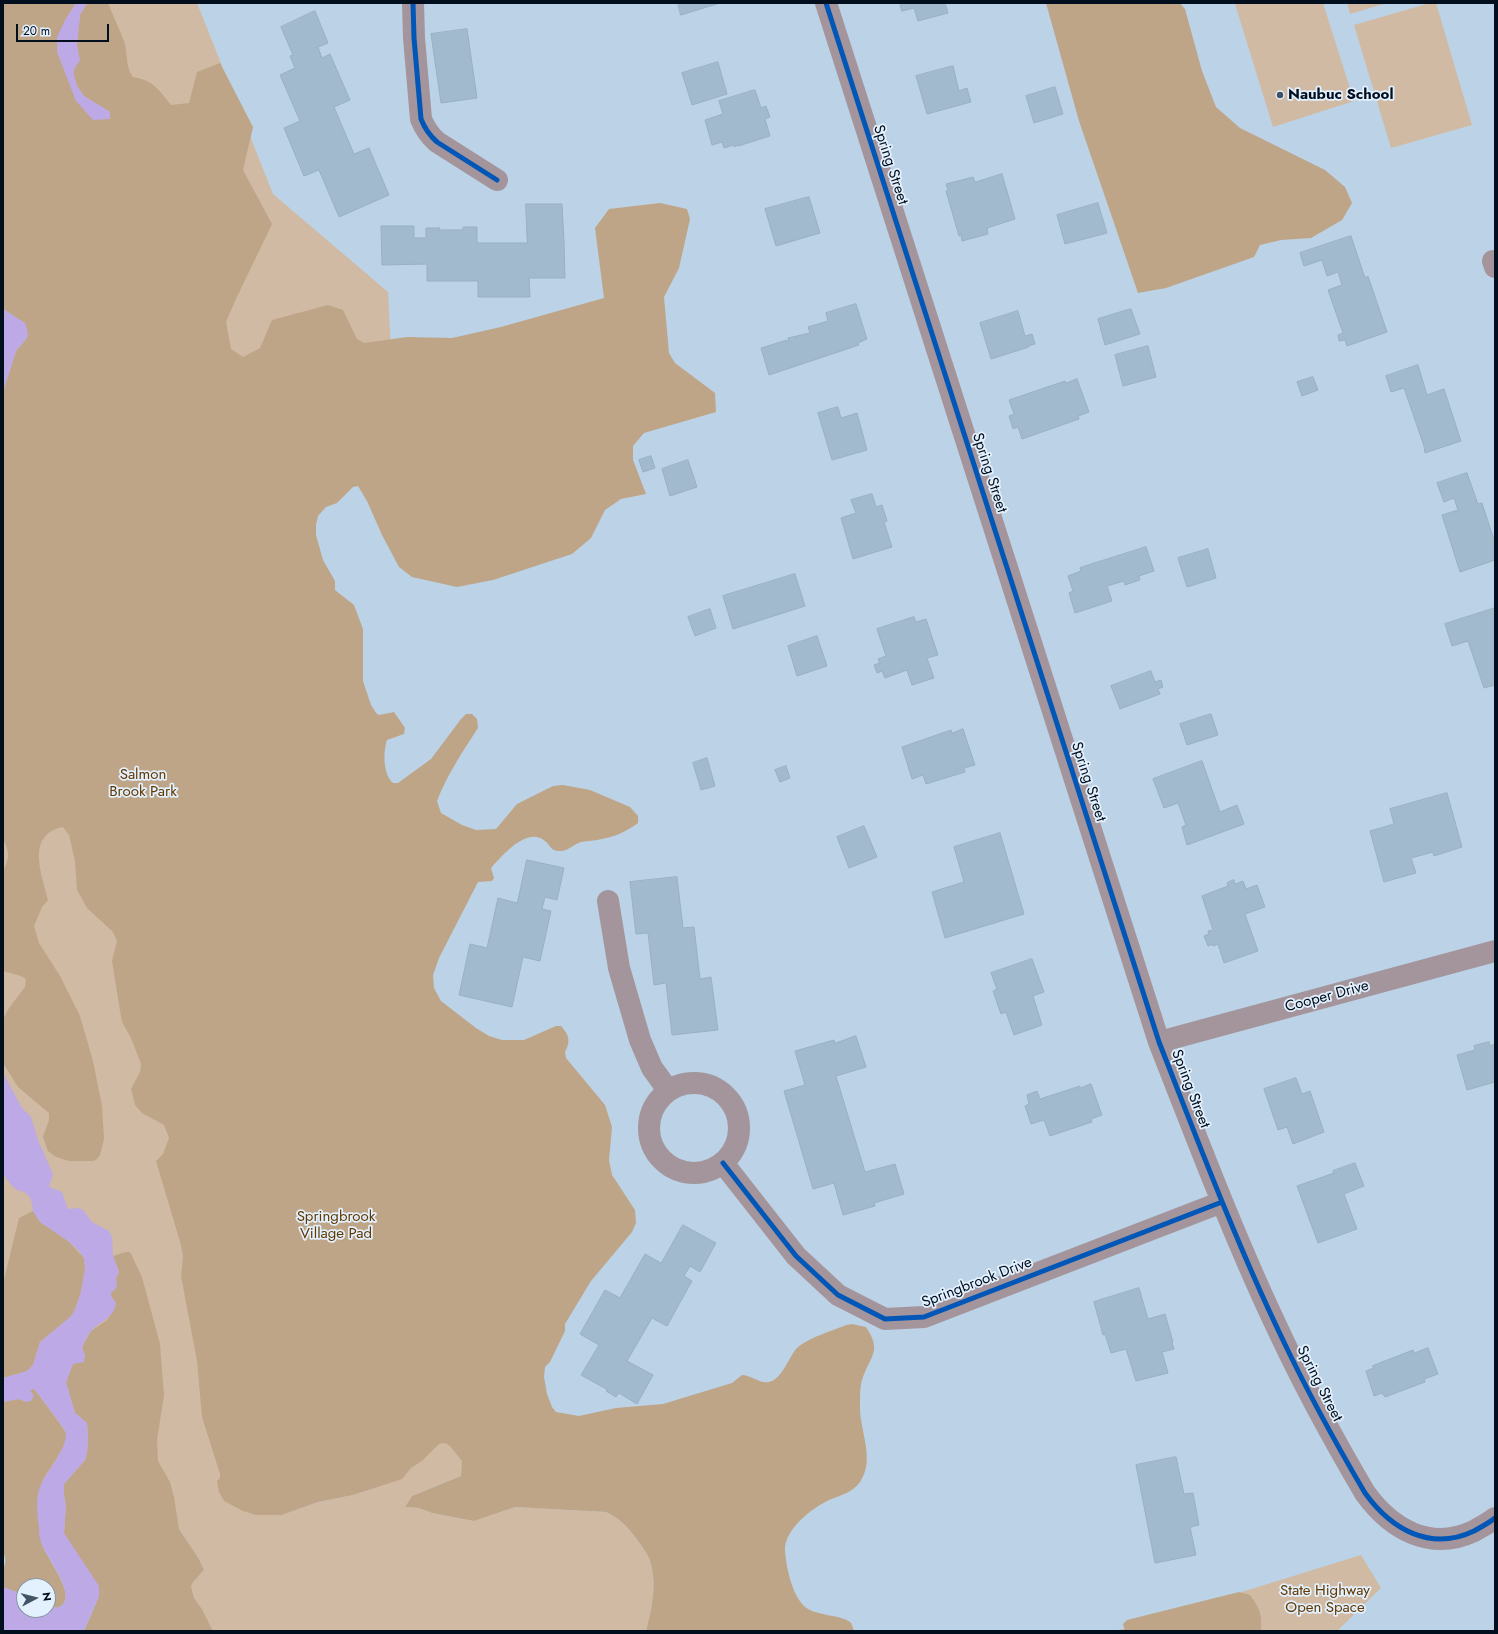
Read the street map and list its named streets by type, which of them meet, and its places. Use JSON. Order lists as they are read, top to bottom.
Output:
{
  "streets": {
    "street": ["Spring Street", "Cooper Drive", "Springbrook Drive"]
  },
  "crossings": [
    ["Spring Street", "Cooper Drive"],
    ["Spring Street", "Springbrook Drive"]
  ],
  "parks": ["Salmon Brook Park", "Springbrook Village Pad", "State Highway Open Space"],
  "places": ["Naubuc School"],
  "scale_bar": "20 m",
  "north": "right"
}
